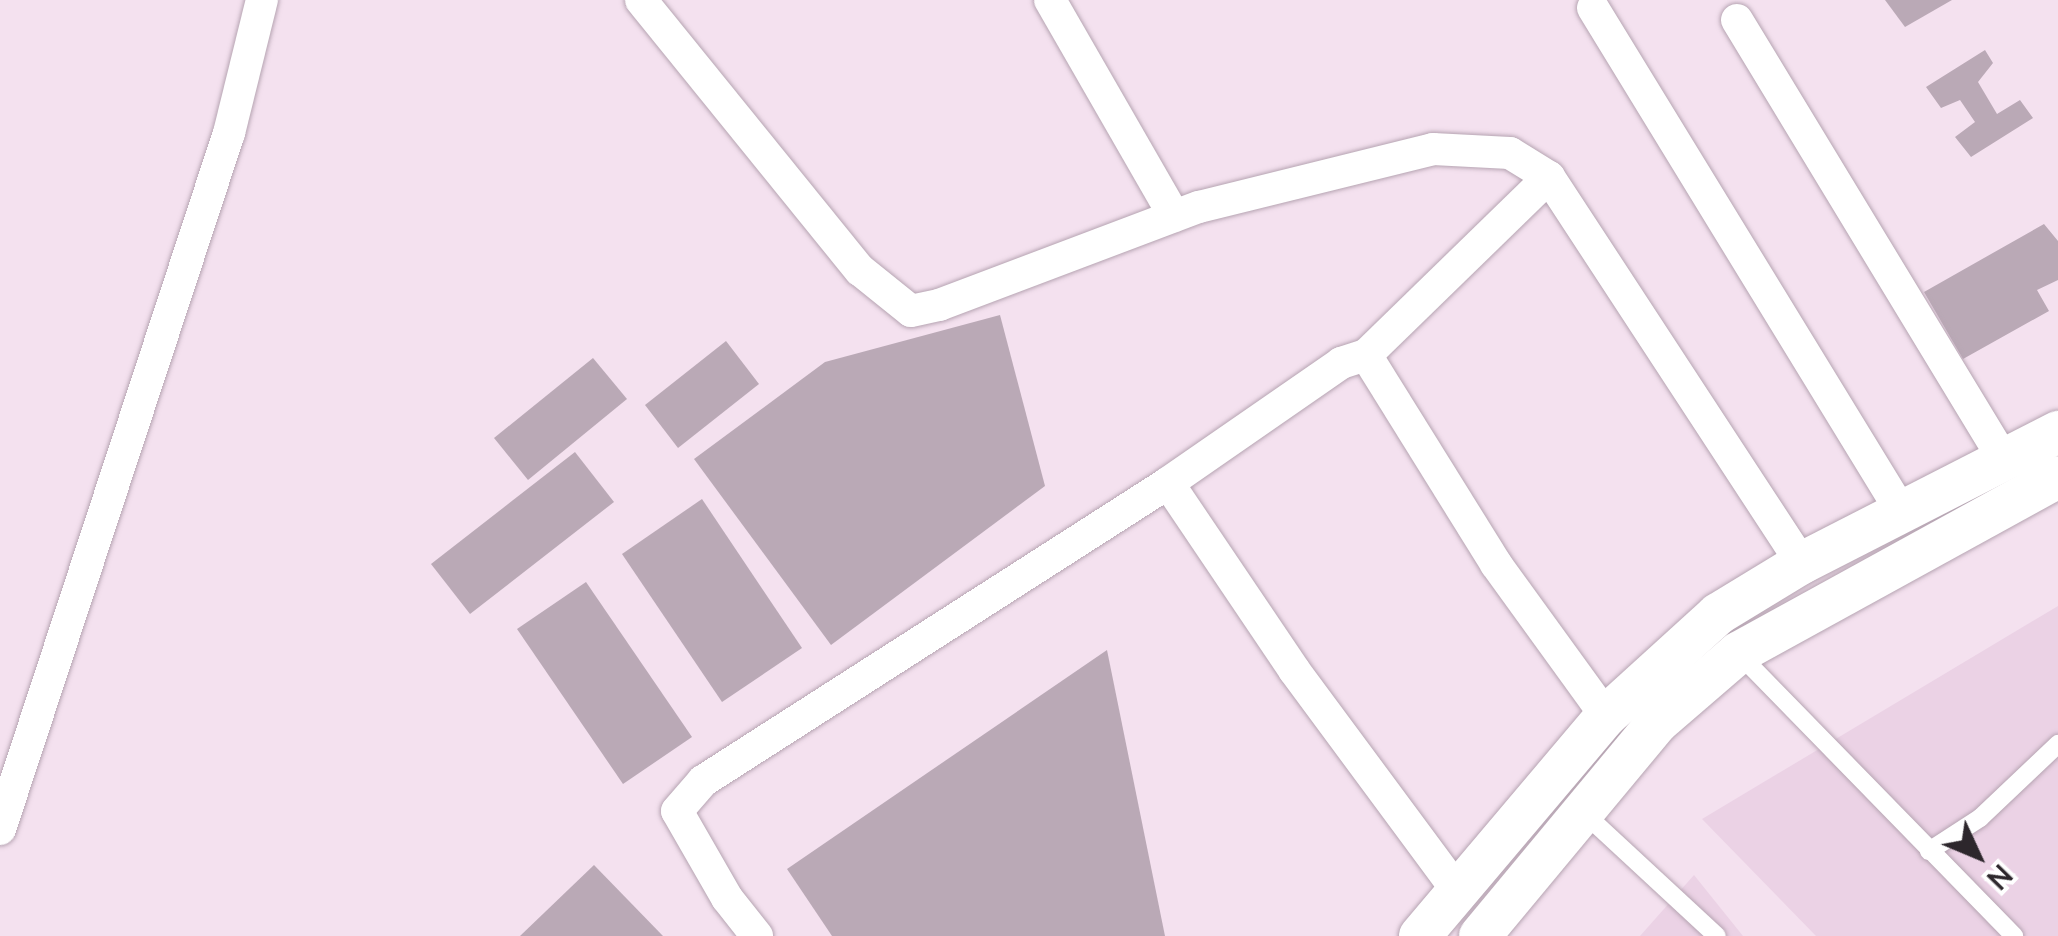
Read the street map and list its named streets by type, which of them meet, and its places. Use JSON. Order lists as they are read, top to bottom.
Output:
{
  "north": "bottom right"
}
